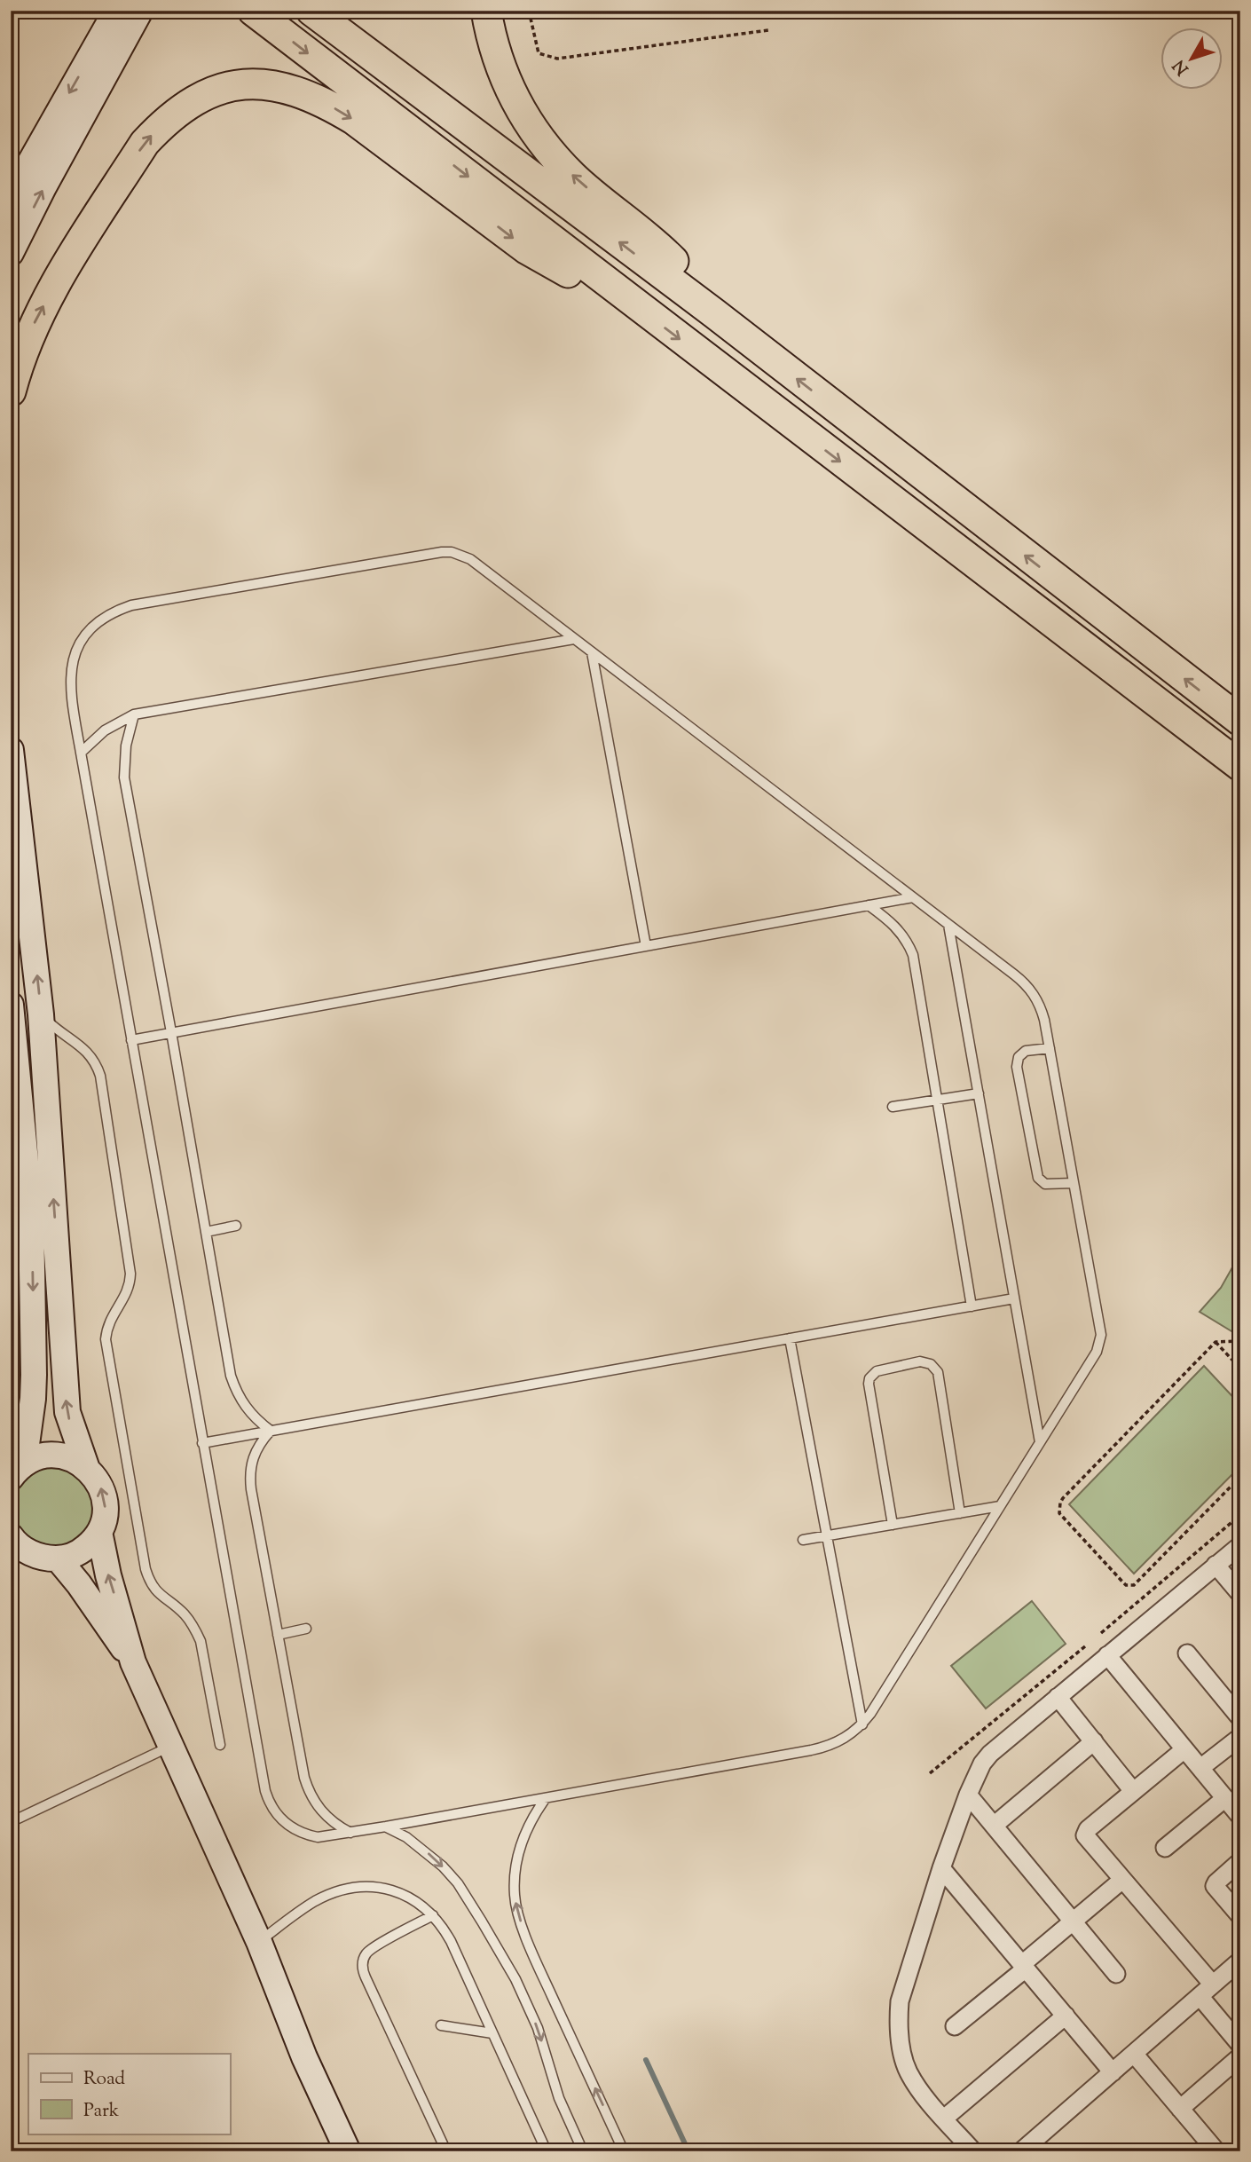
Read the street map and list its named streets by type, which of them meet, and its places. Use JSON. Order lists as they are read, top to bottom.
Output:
{
  "legend": ["Road", "Park"],
  "north": "bottom left"
}
